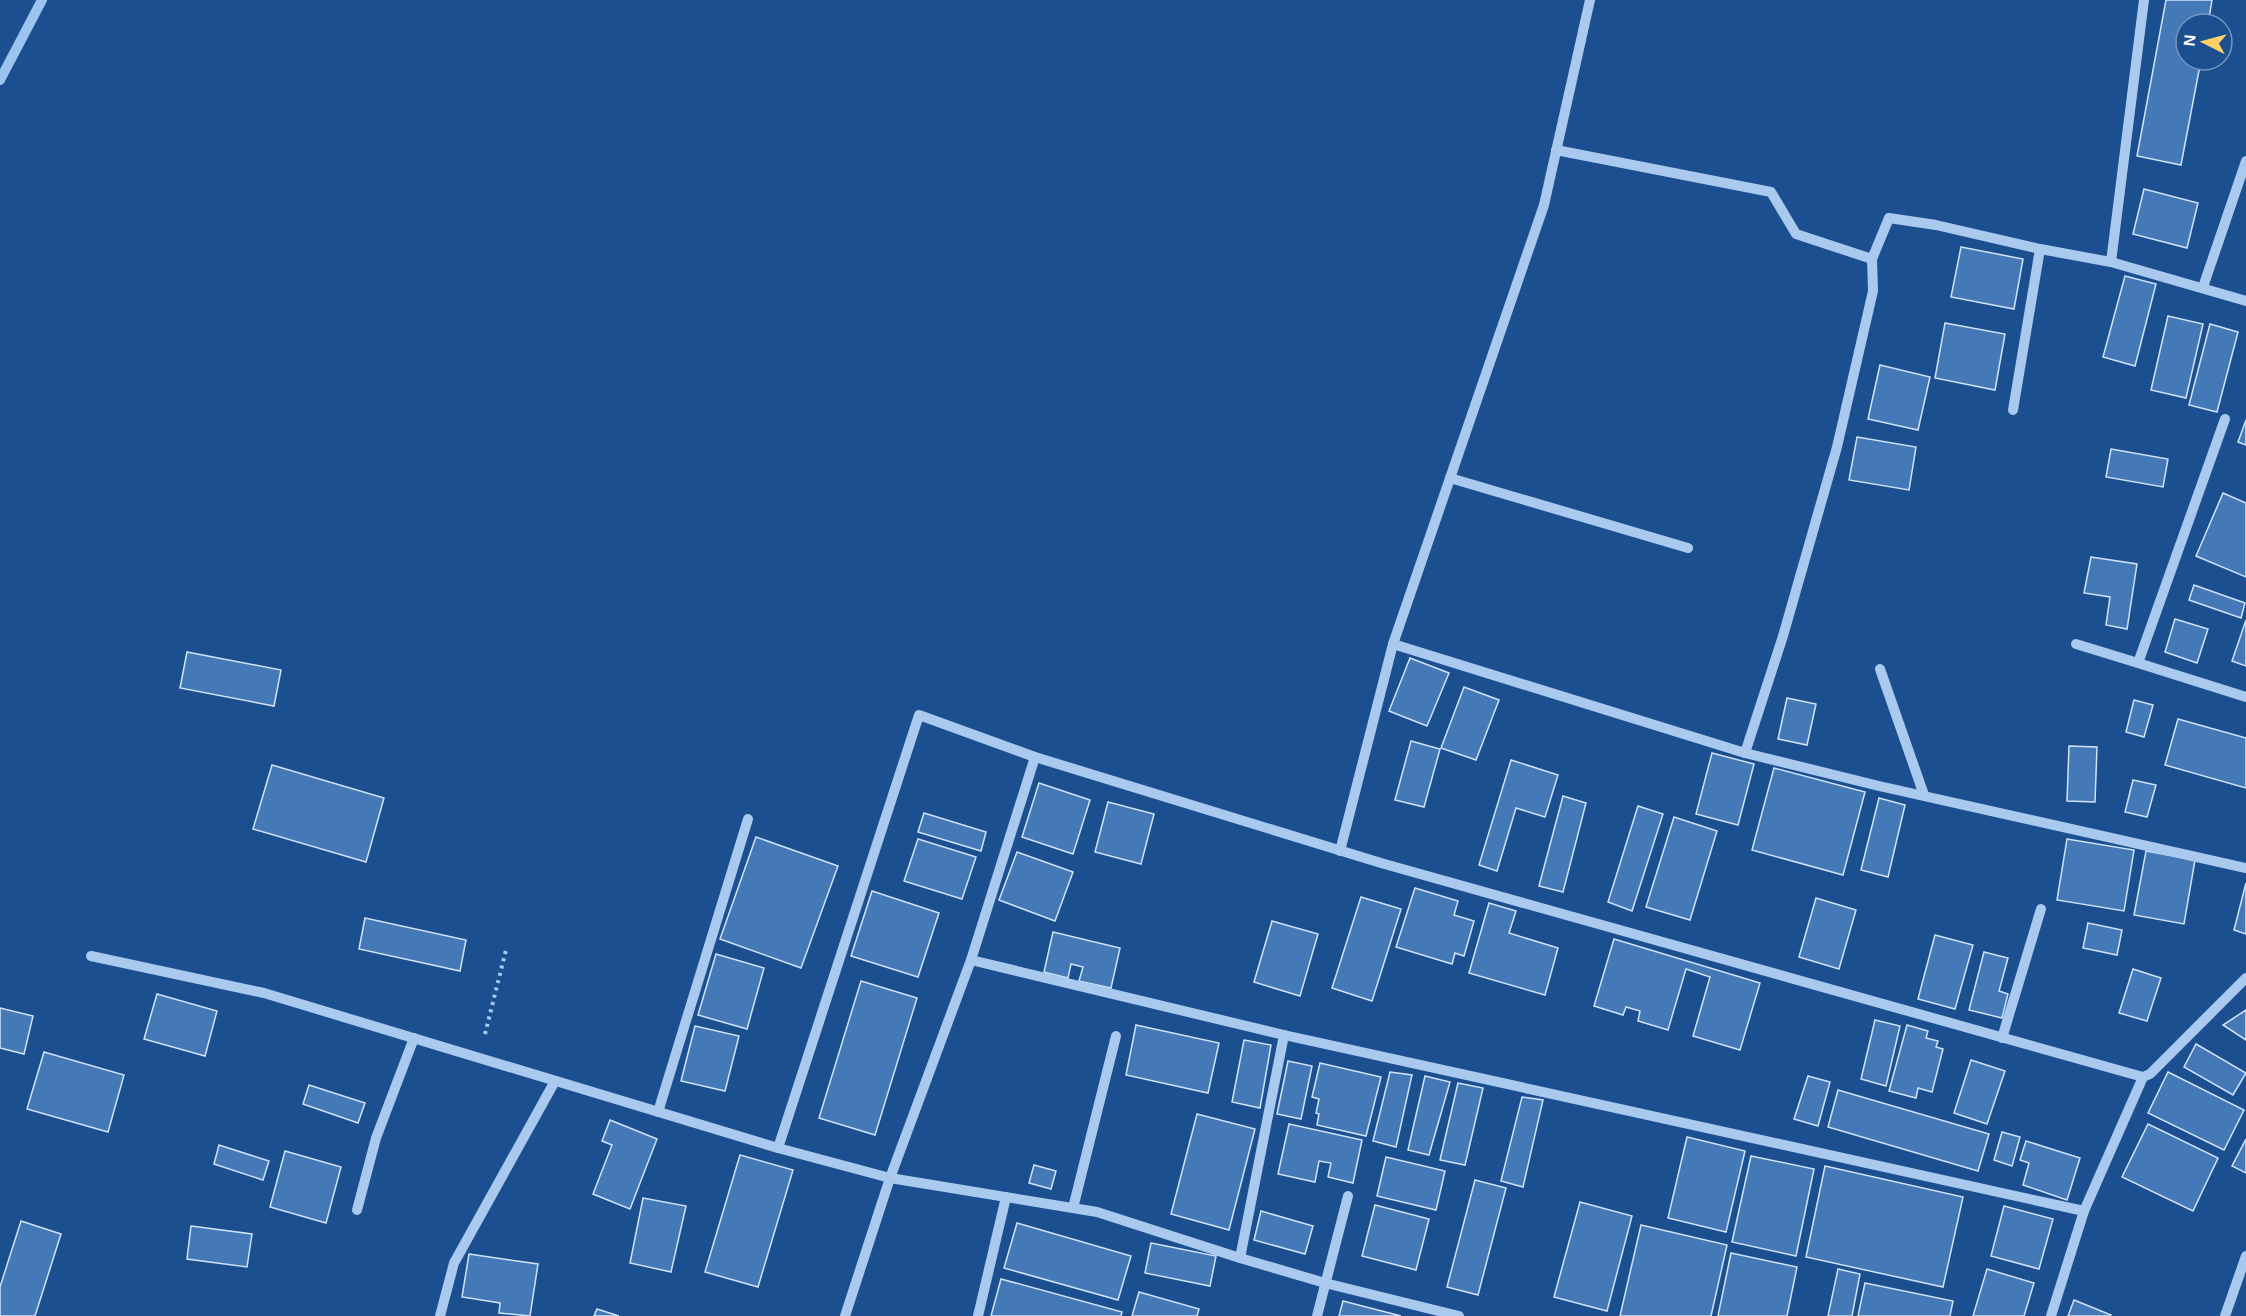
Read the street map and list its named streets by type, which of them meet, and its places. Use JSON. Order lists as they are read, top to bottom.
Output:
{
  "north": "left"
}
